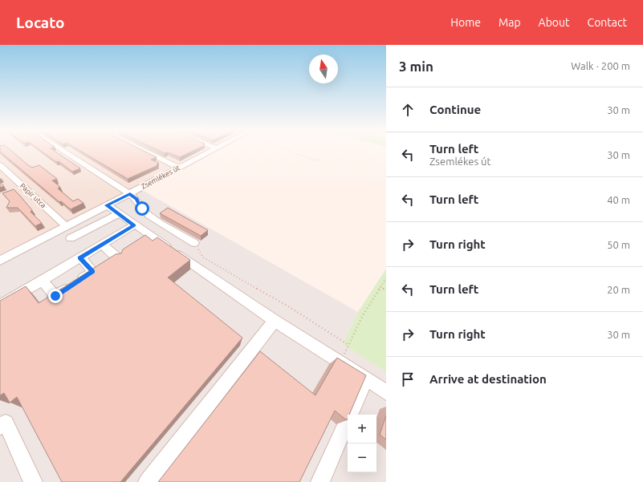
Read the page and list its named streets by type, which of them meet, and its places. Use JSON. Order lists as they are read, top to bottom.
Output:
{
  "streets": {
    "street": ["Zsemlékes út", "Papír utca"]
  },
  "crossings": [
    ["Zsemlékes út", "Papír utca"]
  ],
  "north": "top",
  "page": {
    "header": "Locato",
    "nav": [
      "Home",
      "Map",
      "About",
      "Contact"
    ],
    "heading": ["3 min", "Walk · 200 m"],
    "list": [
      ["Continue", "30 m"],
      ["Turn left", "Zsemlékes út", "30 m"],
      ["Turn left", "40 m"],
      ["Turn right", "50 m"],
      ["Turn left", "20 m"],
      ["Turn right", "30 m"],
      "Arrive at destination"
    ],
    "map_buttons": ["+", "−"]
  }
}
